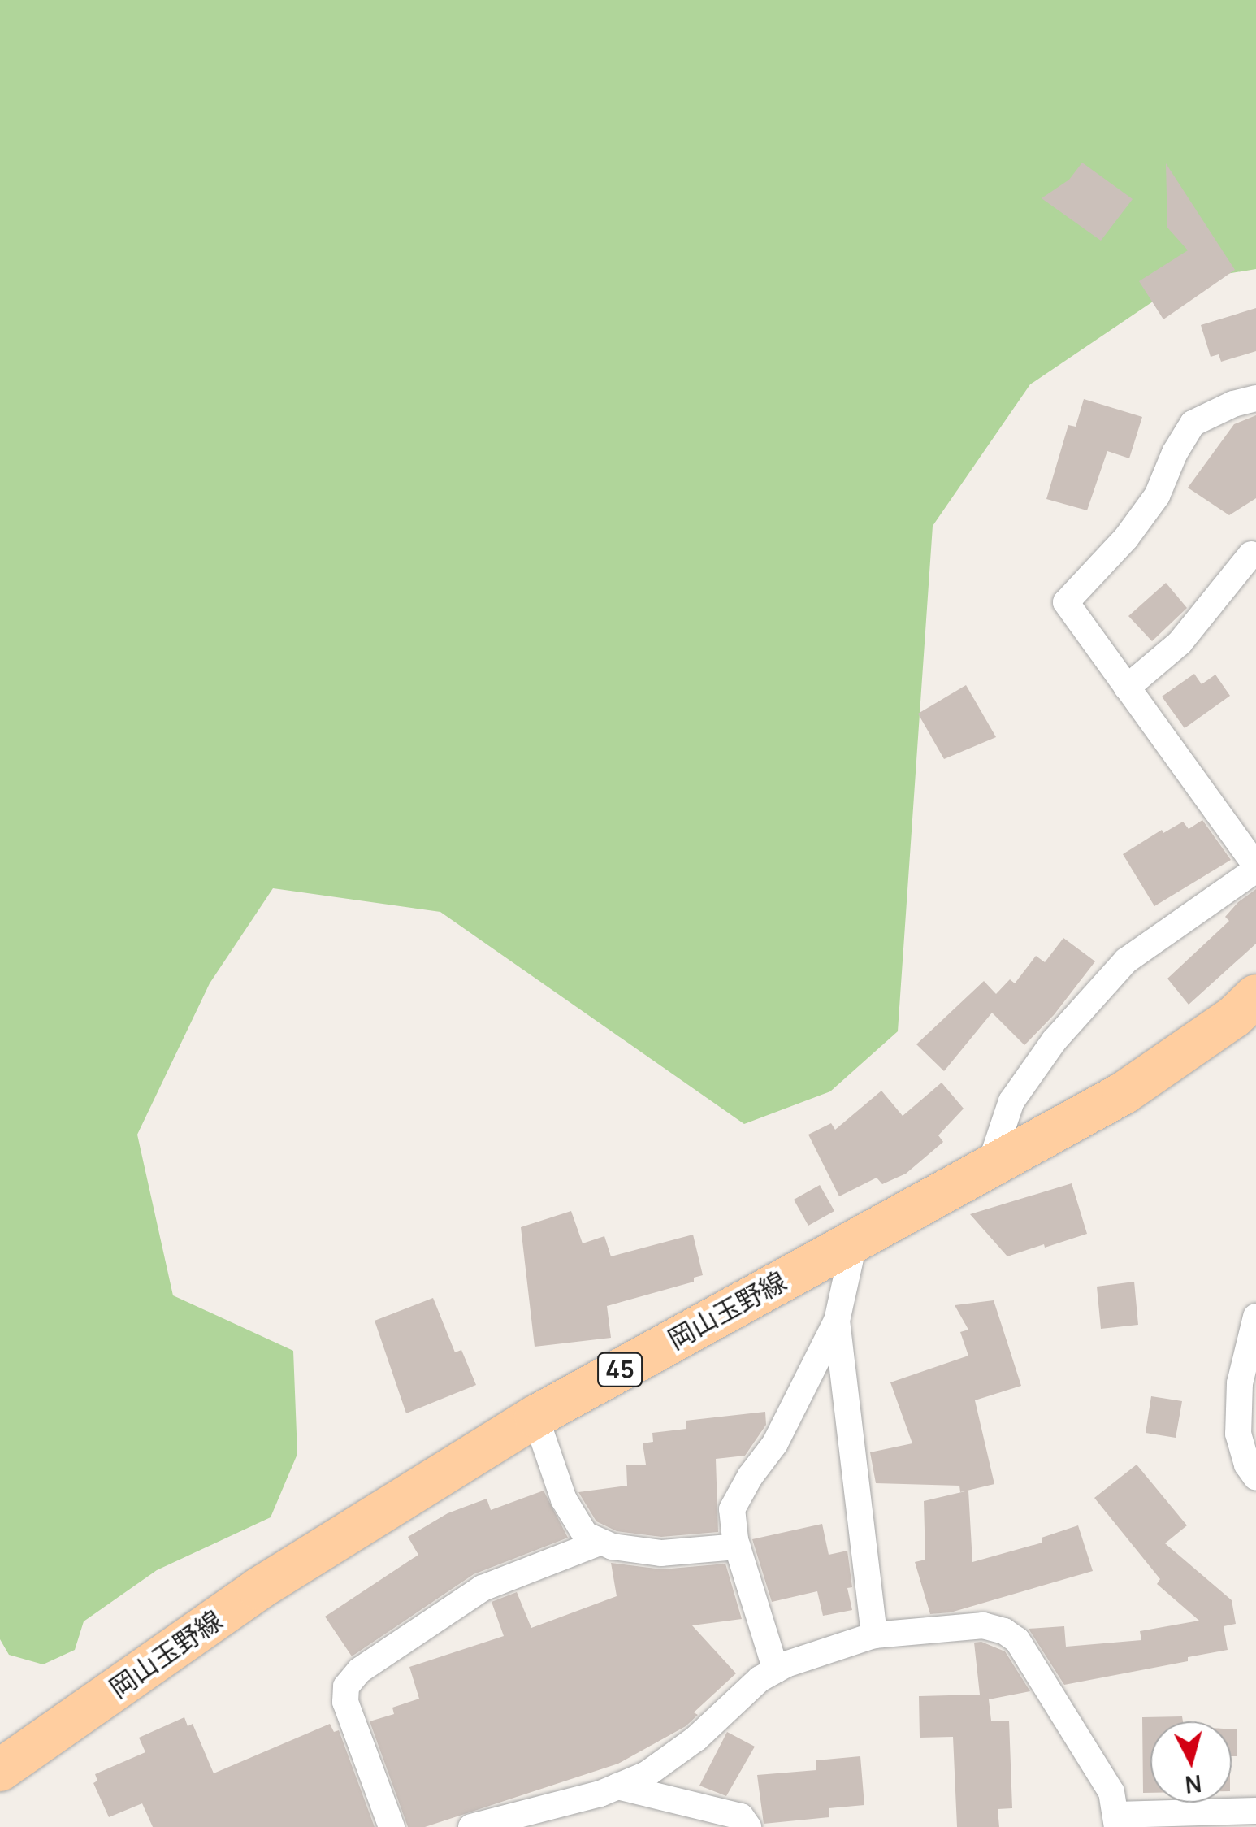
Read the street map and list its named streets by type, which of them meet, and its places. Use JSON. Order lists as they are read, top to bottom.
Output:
{
  "streets": {
    "main road": ["岡山玉野線", "45"]
  },
  "north": "bottom"
}
